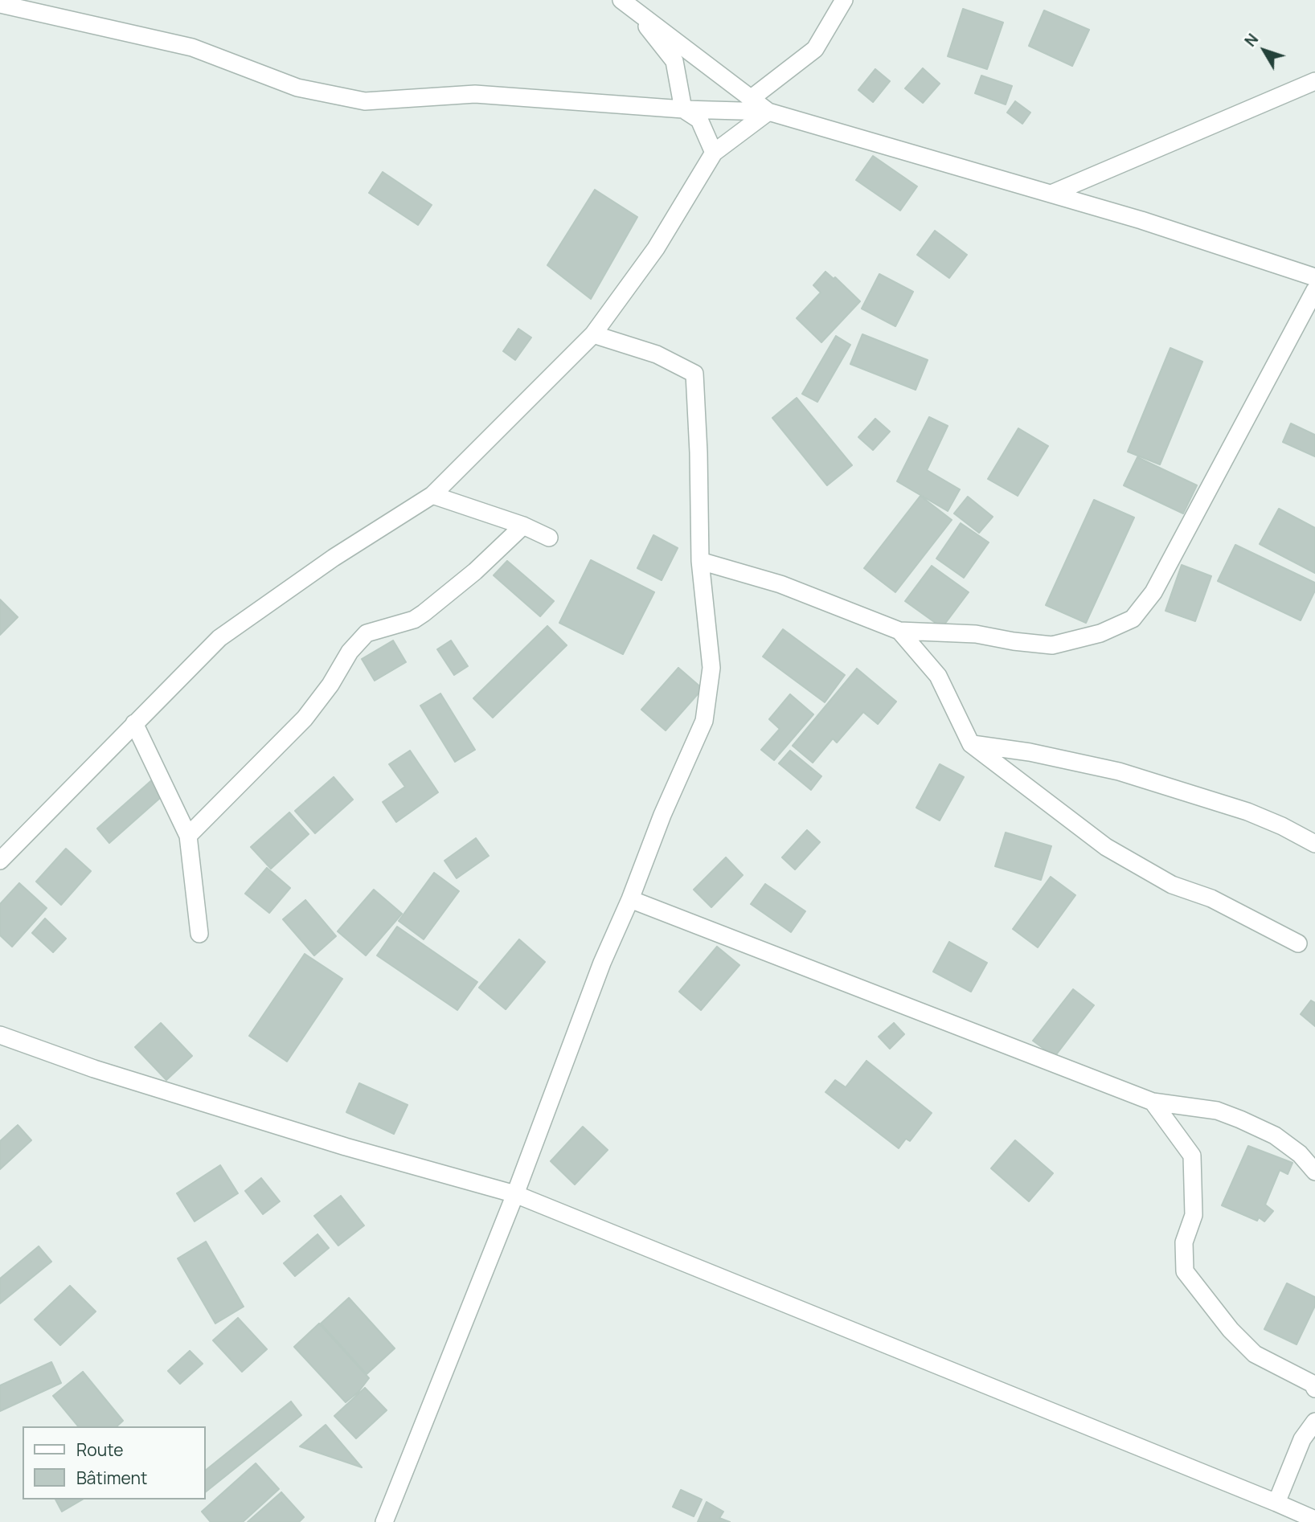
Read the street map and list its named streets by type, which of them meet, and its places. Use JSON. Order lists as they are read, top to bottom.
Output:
{
  "legend": ["Route", "Bâtiment"],
  "north": "top left"
}
